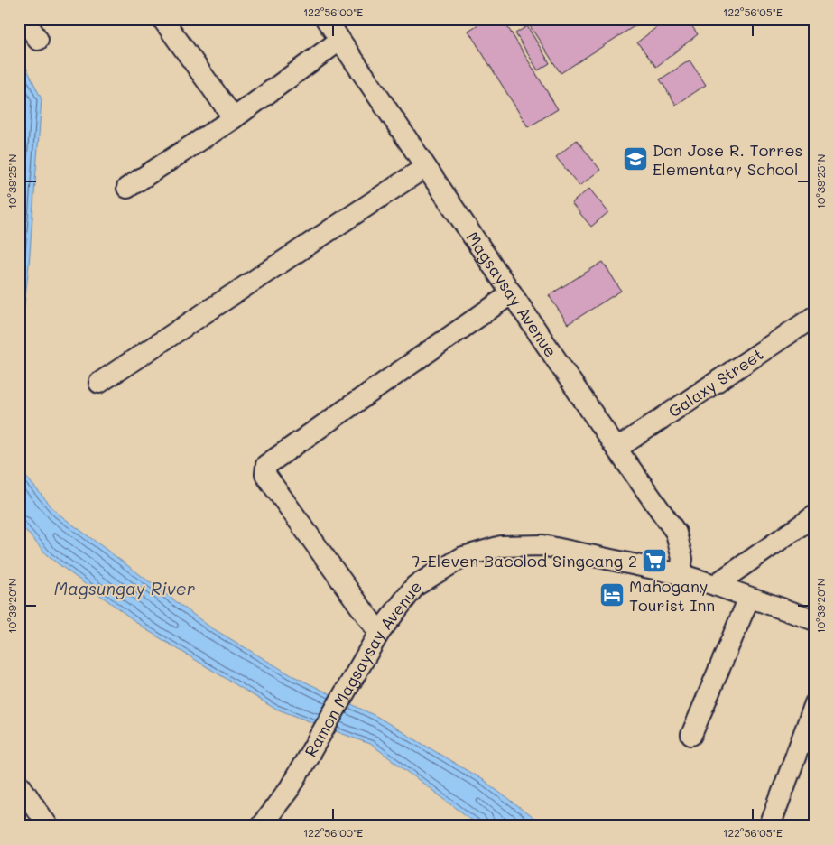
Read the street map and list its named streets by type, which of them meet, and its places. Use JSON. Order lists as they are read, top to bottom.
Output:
{
  "streets": {
    "street": ["Magsaysay Avenue", "Galaxy Street", "Ramon Magsaysay Avenue"]
  },
  "crossings": [
    ["Magsaysay Avenue", "Galaxy Street"],
    ["Magsaysay Avenue", "Ramon Magsaysay Avenue"]
  ],
  "water": ["Magsungay River"],
  "places": {
    "school or university": ["Don Jose R. Torres Elementary School"],
    "supermarket": ["7-Eleven Bacolod Singcang 2"],
    "hotel": ["Mahogany Tourist Inn"]
  },
  "coordinates": [
    "122°56'00\"E",
    "122°56'05\"E",
    "10°39'25\"N",
    "10°39'20\"N"
  ]
}
